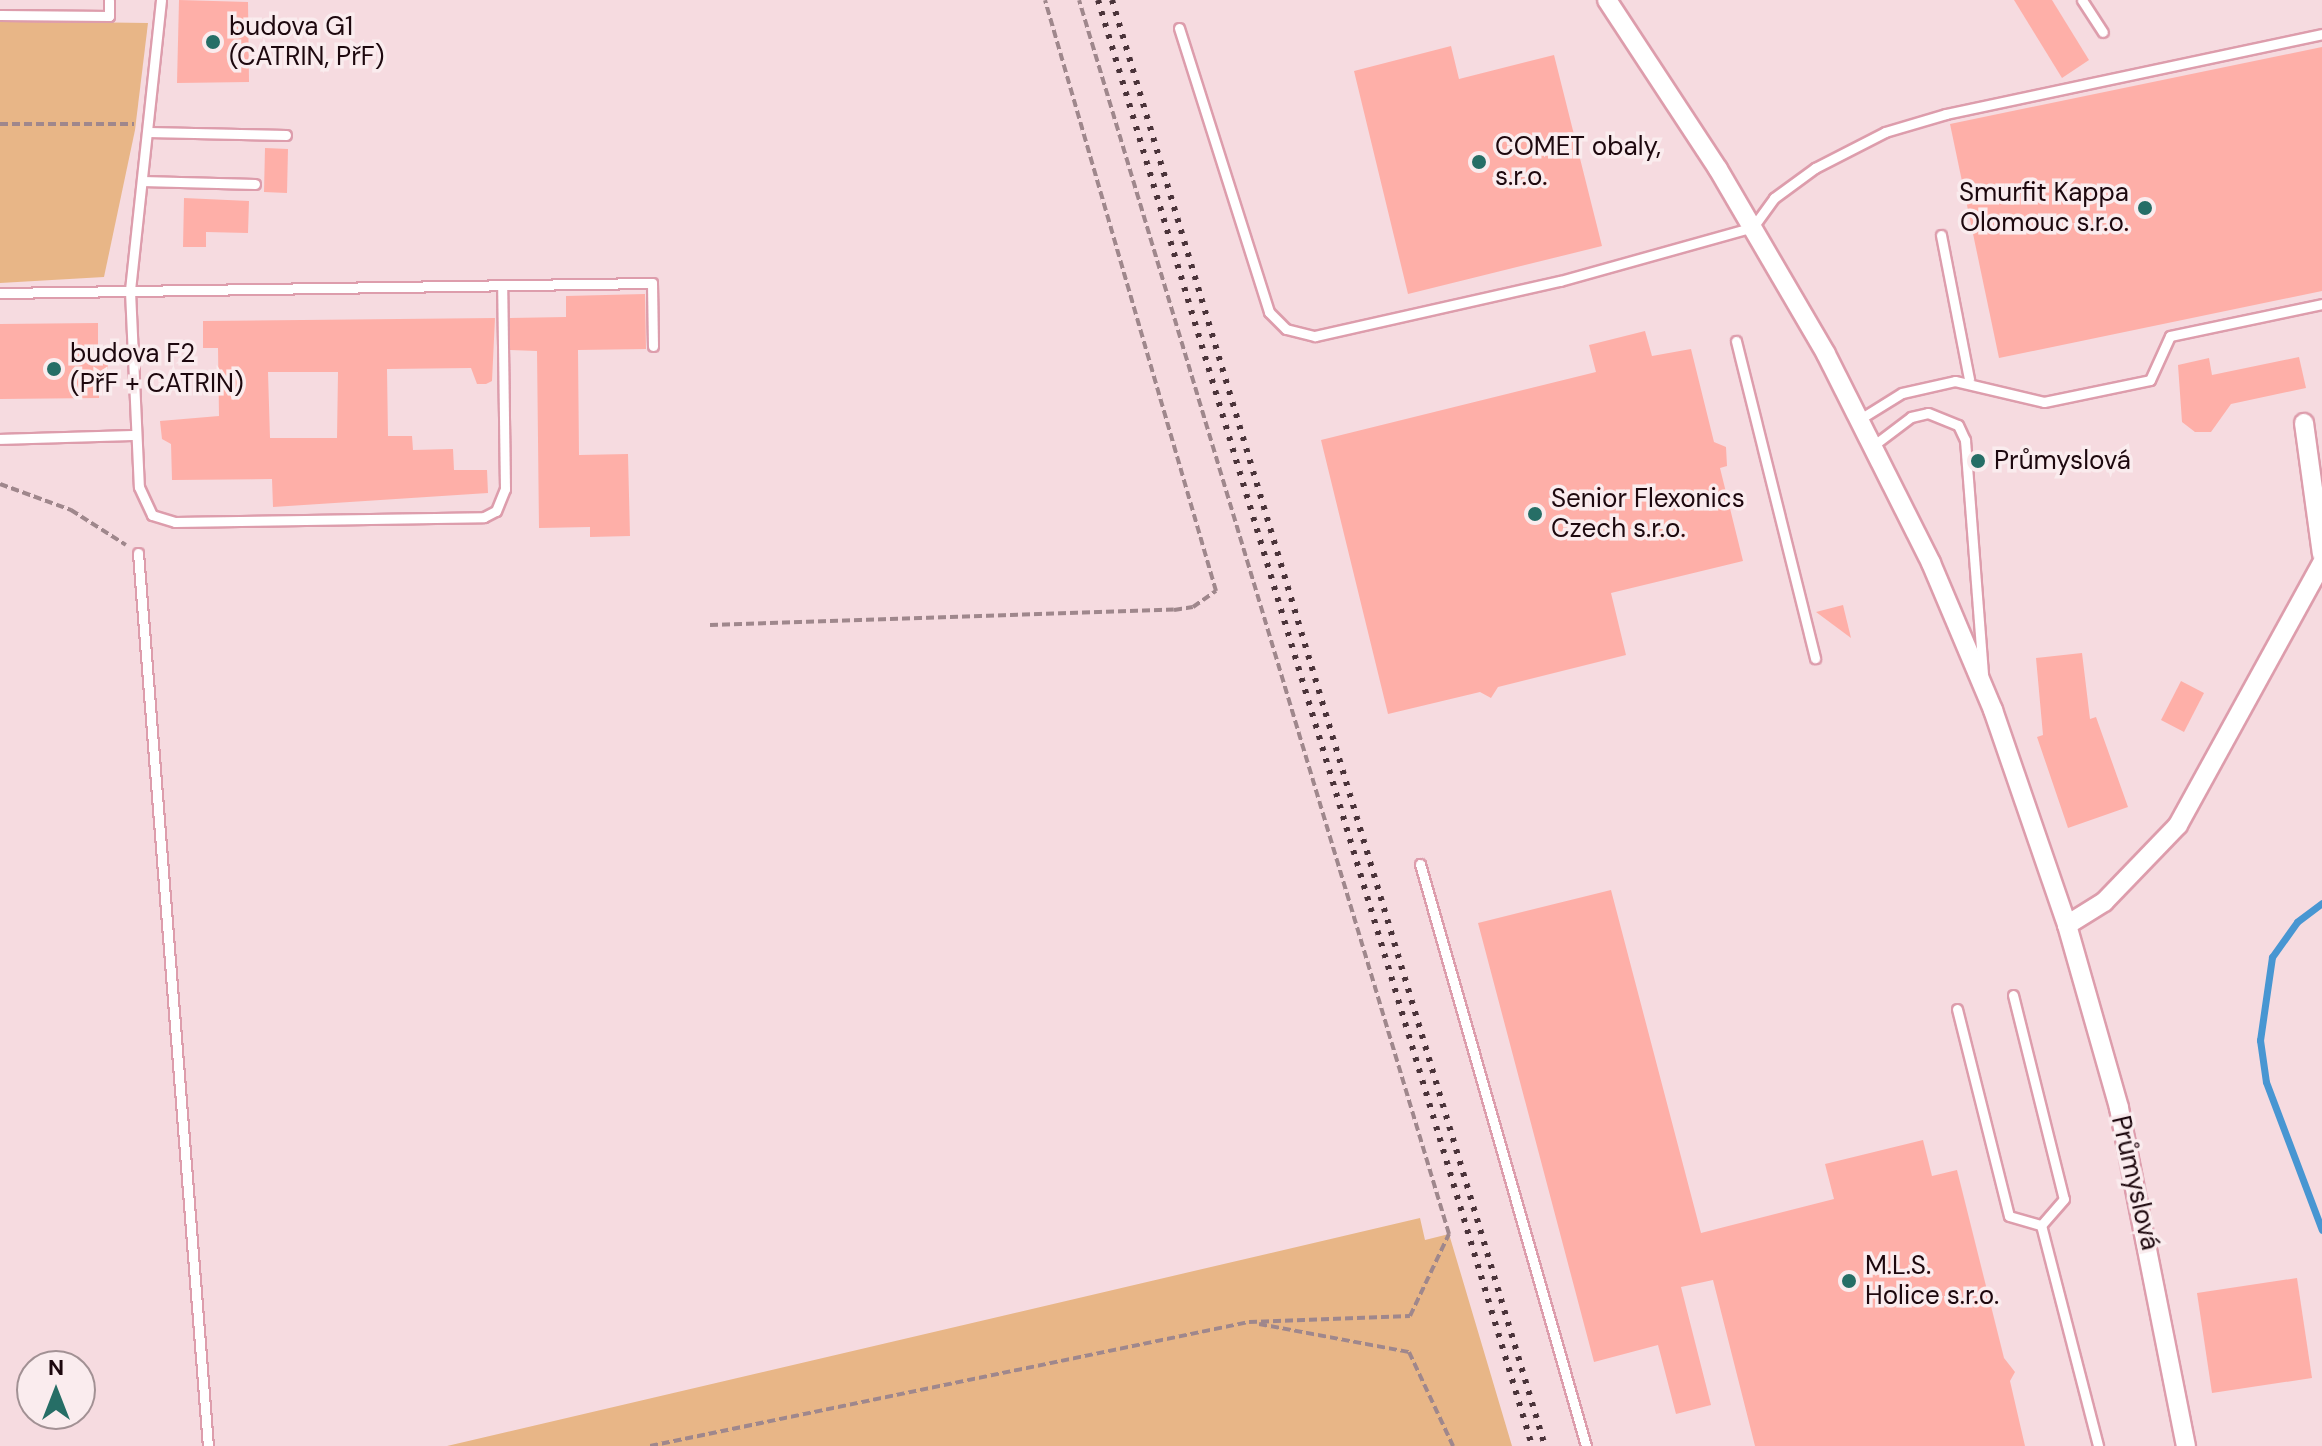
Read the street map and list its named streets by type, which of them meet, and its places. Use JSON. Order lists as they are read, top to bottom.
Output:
{
  "streets": {
    "street": ["Průmyslová"]
  },
  "places": [
    "budova G1 (CATRIN, PřF)",
    "COMET obaly, s.r.o.",
    "Smurfit Kappa Olomouc s.r.o.",
    "budova F2 (PřF + CATRIN)",
    "Průmyslová",
    "Senior Flexonics Czech s.r.o.",
    "M.L.S. Holice s.r.o."
  ],
  "north": "top"
}
